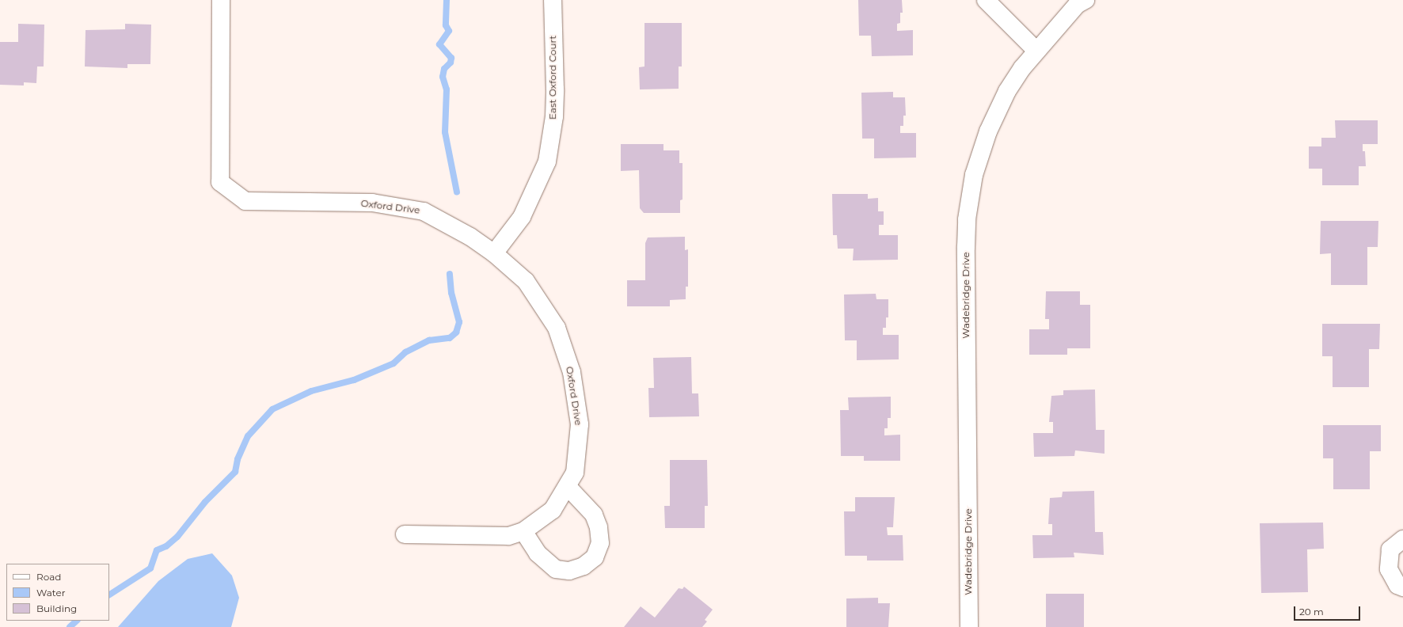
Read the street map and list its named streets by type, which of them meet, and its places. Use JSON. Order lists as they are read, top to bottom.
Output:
{
  "streets": {
    "street": ["East Oxford Court", "Oxford Drive", "Wadebridge Drive"]
  },
  "crossings": [
    ["East Oxford Court", "Oxford Drive"]
  ],
  "legend": ["Road", "Water", "Building"],
  "scale_bar": "20 m"
}
